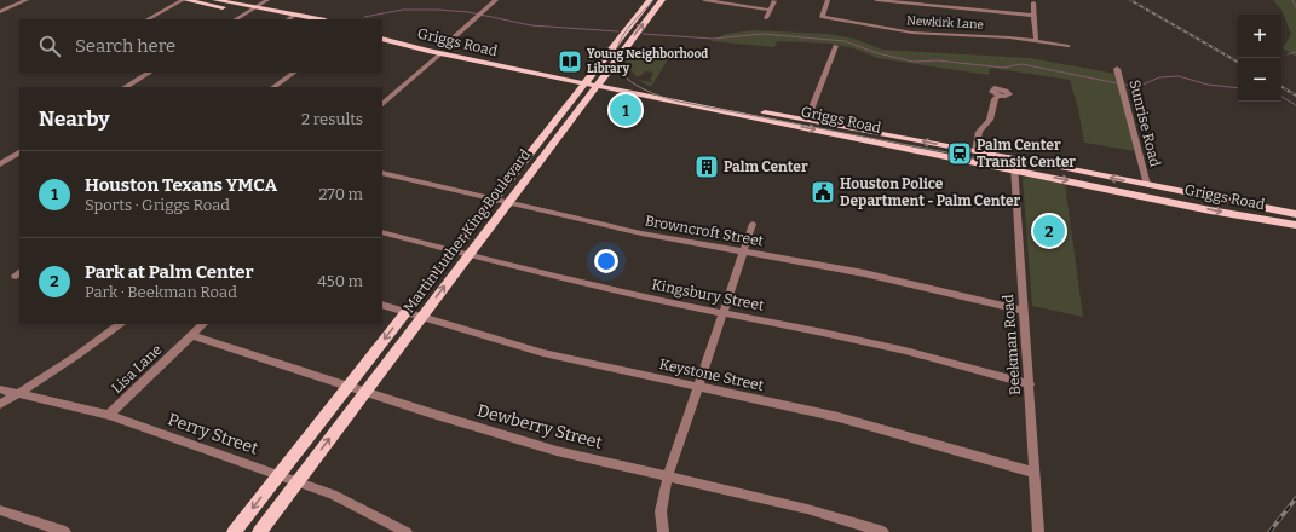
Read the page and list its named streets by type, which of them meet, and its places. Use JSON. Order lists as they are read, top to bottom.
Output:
{
  "streets": {
    "main road": ["Griggs Road", "Martin Luther King Boulevard"],
    "street": [
      "Newkirk Lane",
      "Sunrise Road",
      "Browncroft Street",
      "Kingsbury Street",
      "Beekman Road",
      "Lisa Lane",
      "Keystone Street",
      "Dewberry Street",
      "Perry Street"
    ]
  },
  "crossings": [
    ["Griggs Road", "Sunrise Road"],
    ["Griggs Road", "Martin Luther King Boulevard"],
    ["Griggs Road", "Beekman Road"],
    ["Martin Luther King Boulevard", "Browncroft Street"],
    ["Martin Luther King Boulevard", "Kingsbury Street"],
    ["Martin Luther King Boulevard", "Keystone Street"],
    ["Martin Luther King Boulevard", "Dewberry Street"],
    ["Martin Luther King Boulevard", "Perry Street"],
    ["Browncroft Street", "Beekman Road"],
    ["Kingsbury Street", "Beekman Road"],
    ["Beekman Road", "Keystone Street"],
    ["Lisa Lane", "Dewberry Street"],
    ["Lisa Lane", "Perry Street"]
  ],
  "places": {
    "library": ["Young Neighborhood Library"],
    "station": ["Palm Center Transit Center"],
    "building": ["Palm Center"],
    "public building": ["Houston Police Department - Palm Center"]
  },
  "page": {
    "map_buttons": ["+", "−"],
    "search": "Search here",
    "heading": ["Nearby", "2 results"],
    "pins": ["1", "2"],
    "list": [
      {
        "mark": "1",
        "name": "Houston Texans YMCA",
        "note": "Sports · Griggs Road",
        "value": "270 m"
      },
      {
        "mark": "2",
        "name": "Park at Palm Center",
        "note": "Park · Beekman Road",
        "value": "450 m"
      }
    ]
  }
}
